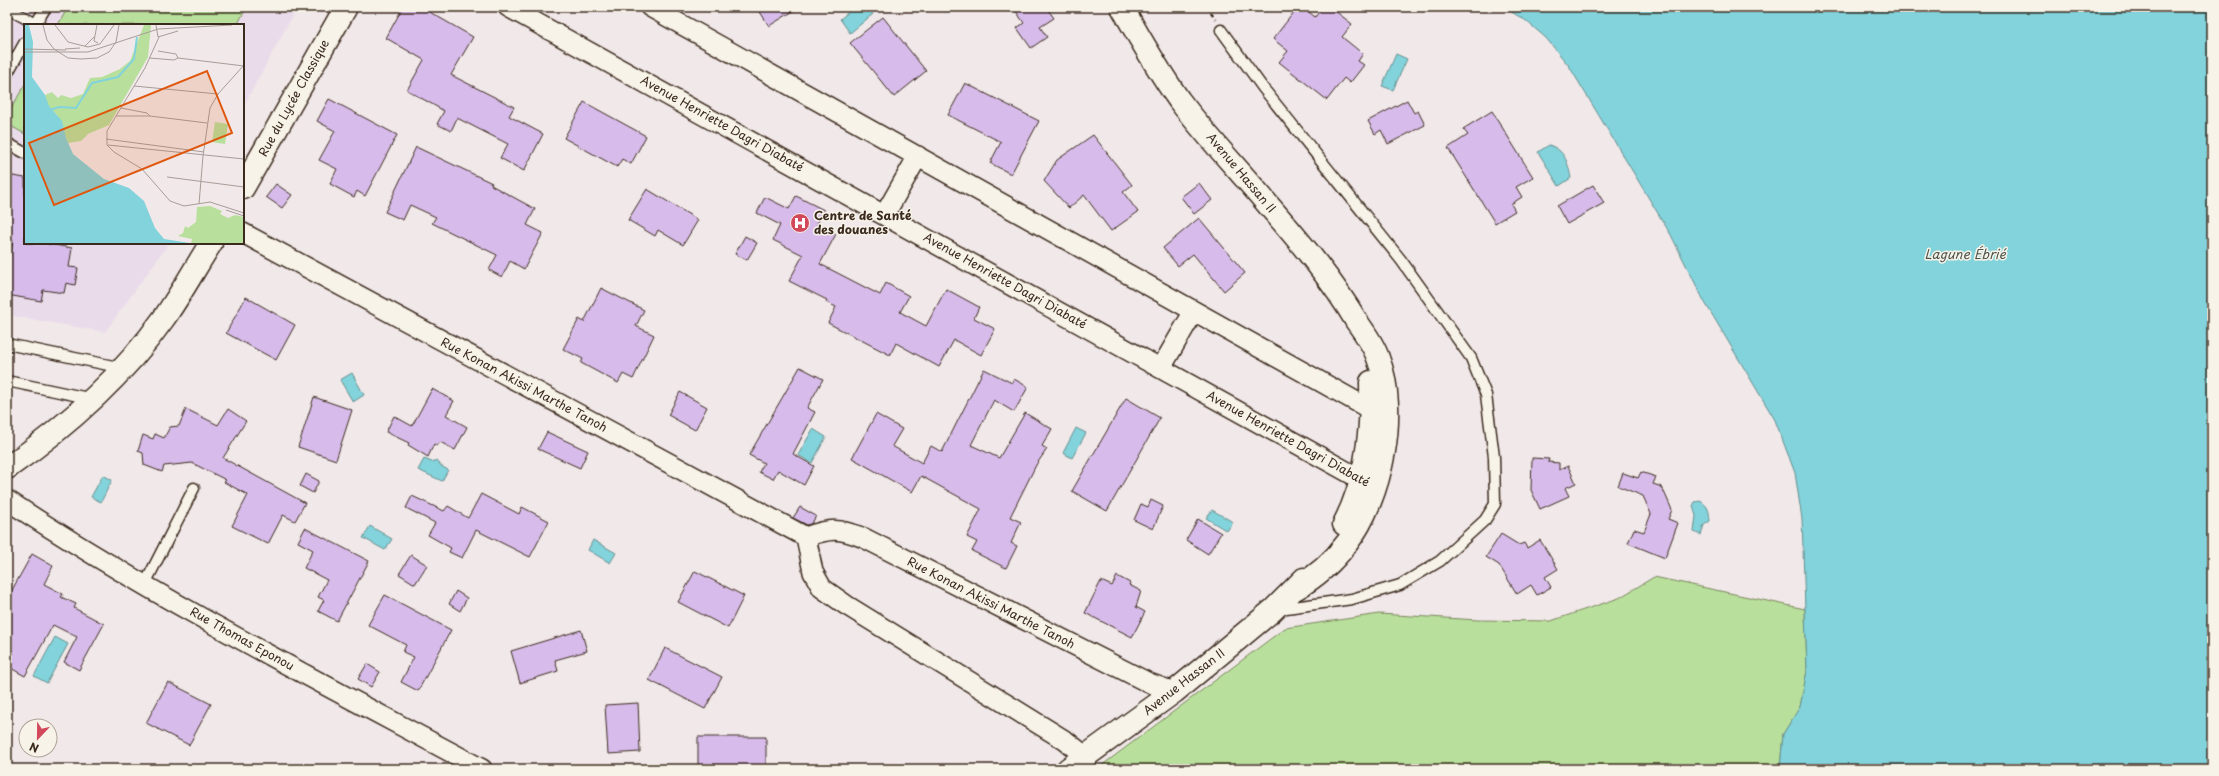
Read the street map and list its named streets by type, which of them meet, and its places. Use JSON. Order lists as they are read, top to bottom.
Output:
{
  "streets": {
    "street": [
      "Rue du Lycée Classique",
      "Avenue Henriette Dagri Diabaté",
      "Avenue Hassan II",
      "Rue Konan Akissi Marthe Tanoh",
      "Rue Thomas Eponou"
    ]
  },
  "crossings": [
    ["Avenue Henriette Dagri Diabaté", "Avenue Hassan II"],
    ["Avenue Hassan II", "Rue Konan Akissi Marthe Tanoh"]
  ],
  "water": ["Lagune Ébrié"],
  "places": {
    "hospital": ["Centre de Santé des douanes"]
  },
  "north": "bottom"
}
